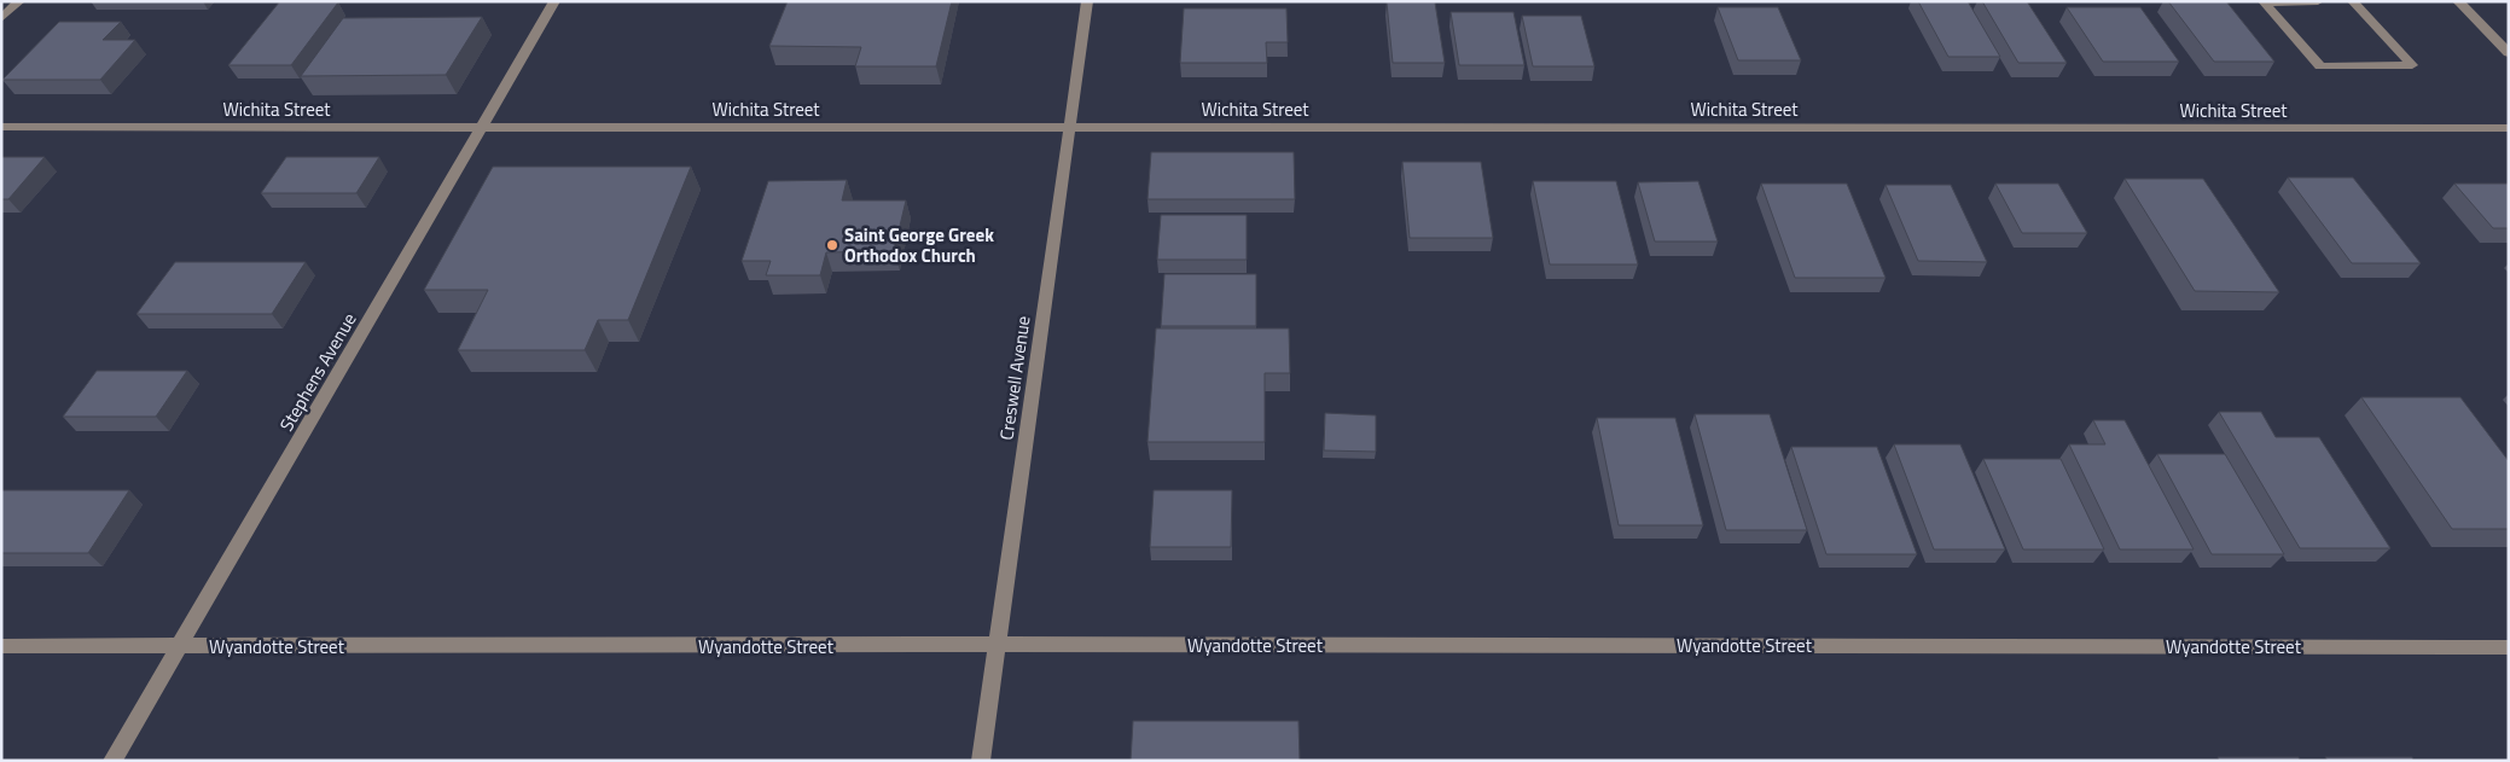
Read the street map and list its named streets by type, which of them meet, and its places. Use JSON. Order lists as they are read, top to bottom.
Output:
{
  "streets": {
    "street": [
      "Wichita Street",
      "Stephens Avenue",
      "Creswell Avenue",
      "Wyandotte Street"
    ]
  },
  "crossings": [
    ["Wichita Street", "Stephens Avenue"],
    ["Wichita Street", "Creswell Avenue"],
    ["Stephens Avenue", "Wyandotte Street"],
    ["Creswell Avenue", "Wyandotte Street"]
  ],
  "places": ["Saint George Greek Orthodox Church"]
}
